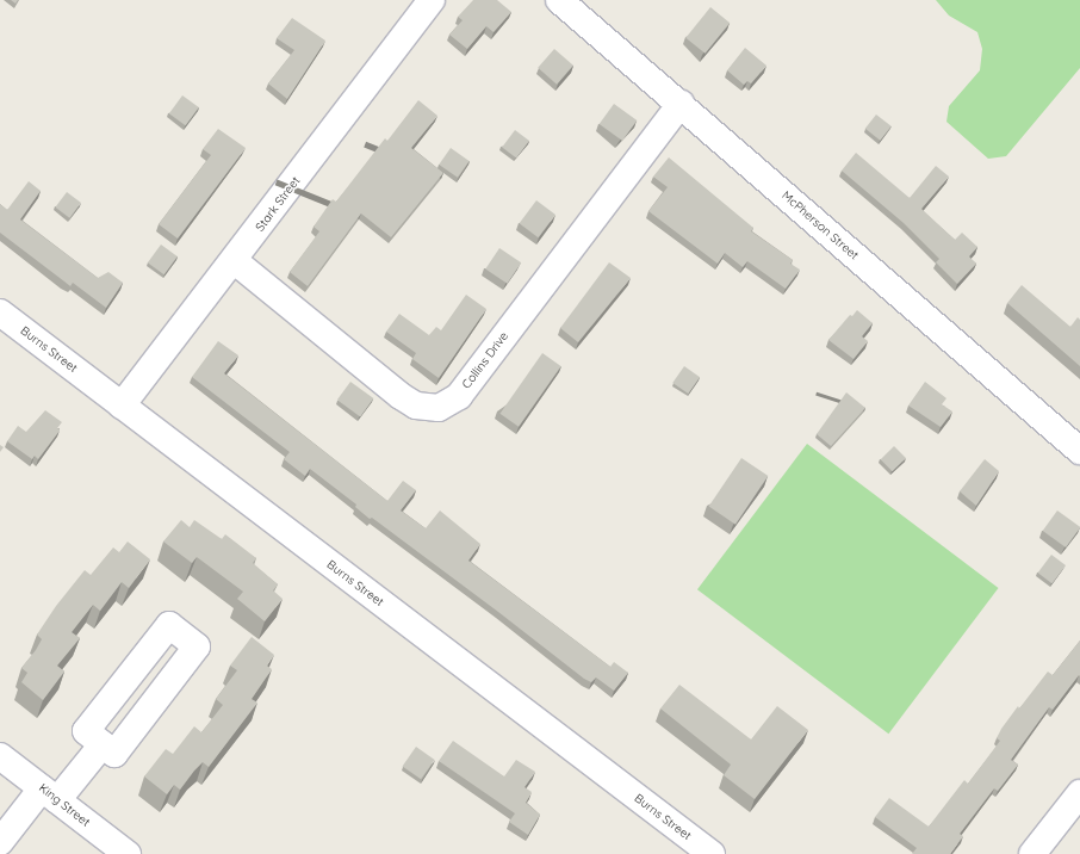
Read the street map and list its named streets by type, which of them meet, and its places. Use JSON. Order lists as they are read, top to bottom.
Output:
{
  "streets": {
    "street": [
      "Stark Street",
      "McPherson Street",
      "Burns Street",
      "Collins Drive",
      "King Street"
    ]
  },
  "crossings": [
    ["Stark Street", "Burns Street"],
    ["Stark Street", "Collins Drive"],
    ["McPherson Street", "Collins Drive"]
  ]
}
